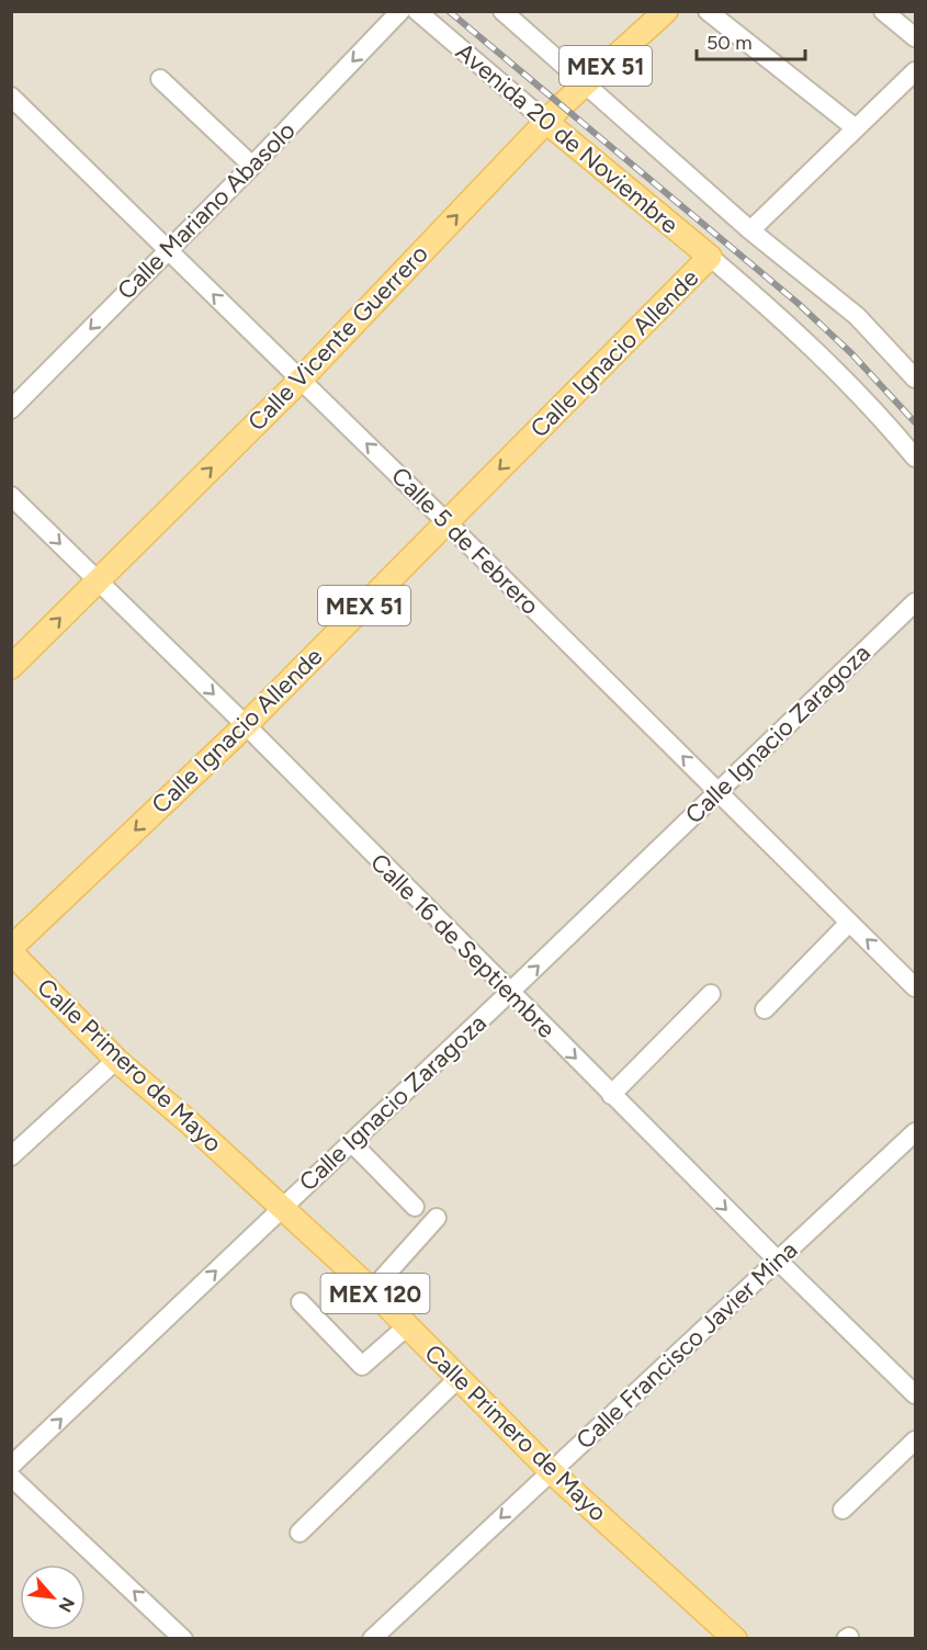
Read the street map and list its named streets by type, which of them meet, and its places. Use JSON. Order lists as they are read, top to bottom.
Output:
{
  "streets": {
    "main road": [
      "MEX 51",
      "Avenida 20 de Noviembre",
      "Calle Vicente Guerrero",
      "Calle Ignacio Allende",
      "Calle Primero de Mayo",
      "MEX 120"
    ],
    "street": [
      "Calle Mariano Abasolo",
      "Calle 5 de Febrero",
      "Calle Ignacio Zaragoza",
      "Calle 16 de Septiembre",
      "Calle Francisco Javier Mina"
    ]
  },
  "crossings": [
    ["Avenida 20 de Noviembre", "Calle Vicente Guerrero"],
    ["Avenida 20 de Noviembre", "Calle Ignacio Allende"],
    ["Calle Mariano Abasolo", "Calle 5 de Febrero"],
    ["Calle Vicente Guerrero", "Calle 5 de Febrero"],
    ["Calle Vicente Guerrero", "Calle 16 de Septiembre"],
    ["Calle Ignacio Allende", "Calle 5 de Febrero"],
    ["Calle Ignacio Allende", "Calle 16 de Septiembre"],
    ["Calle Ignacio Allende", "Calle Primero de Mayo"],
    ["Calle 5 de Febrero", "Calle Ignacio Zaragoza"],
    ["Calle Ignacio Zaragoza", "Calle 16 de Septiembre"],
    ["Calle Ignacio Zaragoza", "Calle Primero de Mayo"],
    ["Calle 16 de Septiembre", "Calle Francisco Javier Mina"],
    ["Calle Primero de Mayo", "Calle Francisco Javier Mina"]
  ],
  "one_way": [
    "Calle Mariano Abasolo",
    "Calle Vicente Guerrero",
    "Calle Ignacio Allende",
    "Calle 5 de Febrero",
    "Calle Ignacio Zaragoza",
    "Calle 16 de Septiembre"
  ],
  "scale_bar": "50 m",
  "north": "bottom right"
}
